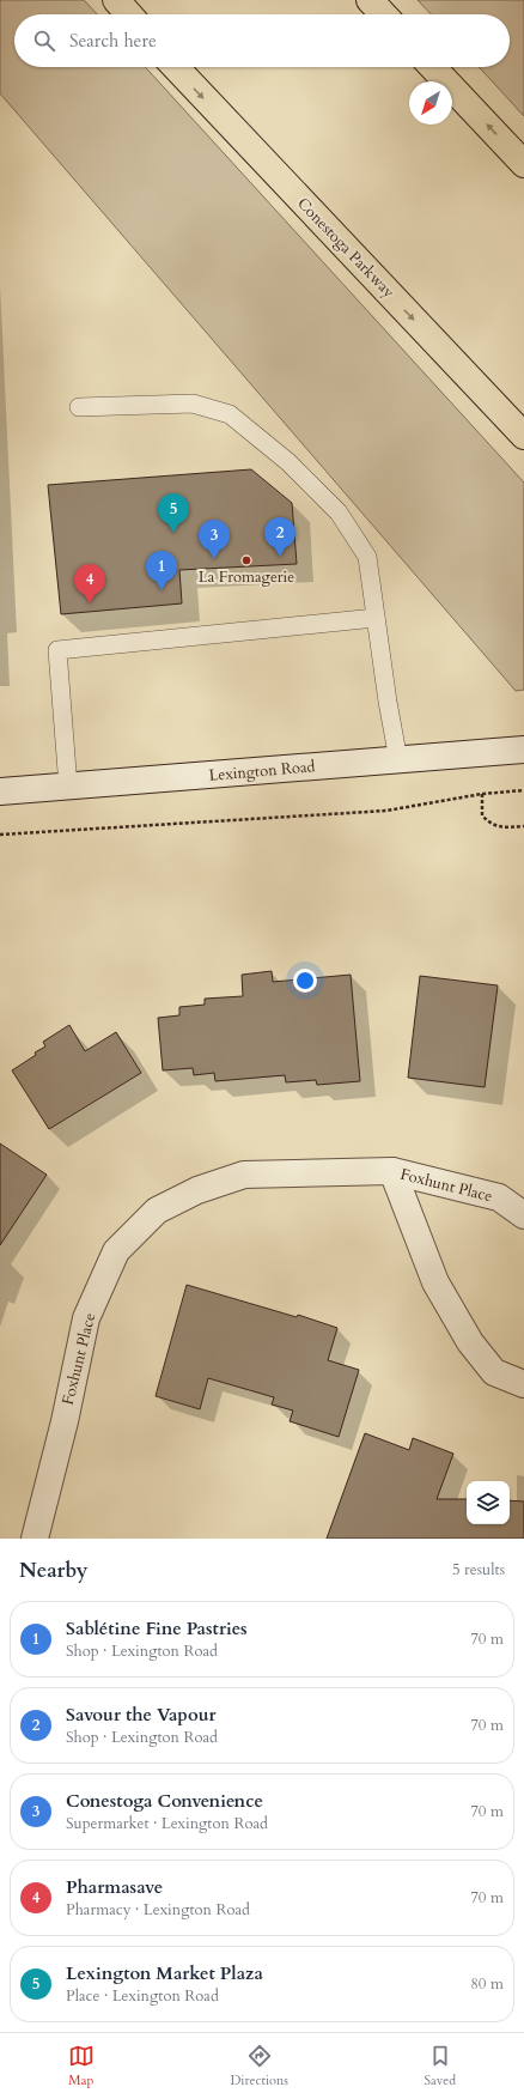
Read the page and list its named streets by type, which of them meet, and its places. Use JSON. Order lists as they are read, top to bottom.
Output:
{
  "streets": {
    "highway": ["Conestoga Parkway"],
    "street": ["Lexington Road", "Foxhunt Place"]
  },
  "places": ["La Fromagerie"],
  "north": "bottom left",
  "page": {
    "search": "Search here",
    "pins": [
      "5",
      "2",
      "3",
      "1",
      "4"
    ],
    "heading": ["Nearby", "5 results"],
    "list": [
      {
        "mark": "1",
        "name": "Sablétine Fine Pastries",
        "note": "Shop · Lexington Road",
        "value": "70 m"
      },
      {
        "mark": "2",
        "name": "Savour the Vapour",
        "note": "Shop · Lexington Road",
        "value": "70 m"
      },
      {
        "mark": "3",
        "name": "Conestoga Convenience",
        "note": "Supermarket · Lexington Road",
        "value": "70 m"
      },
      {
        "mark": "4",
        "name": "Pharmasave",
        "note": "Pharmacy · Lexington Road",
        "value": "70 m"
      },
      {
        "mark": "5",
        "name": "Lexington Market Plaza",
        "note": "Place · Lexington Road",
        "value": "80 m"
      }
    ],
    "nav": ["Map", "Directions", "Saved"]
  }
}
